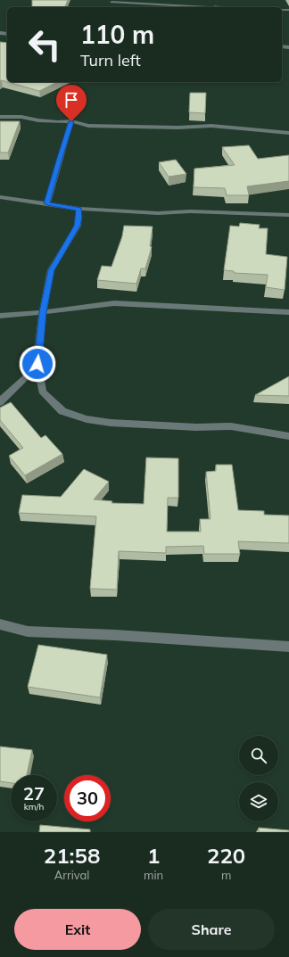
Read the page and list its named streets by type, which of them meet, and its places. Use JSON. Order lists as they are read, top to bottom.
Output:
{
  "page": {
    "turn": ["110 m", "Turn left"],
    "speed": "27 km/h",
    "limit": "30",
    "eta": [
      "21:58",
      "Arrival",
      "1",
      "min",
      "220",
      "m"
    ],
    "buttons": ["Exit", "Share"]
  }
}
